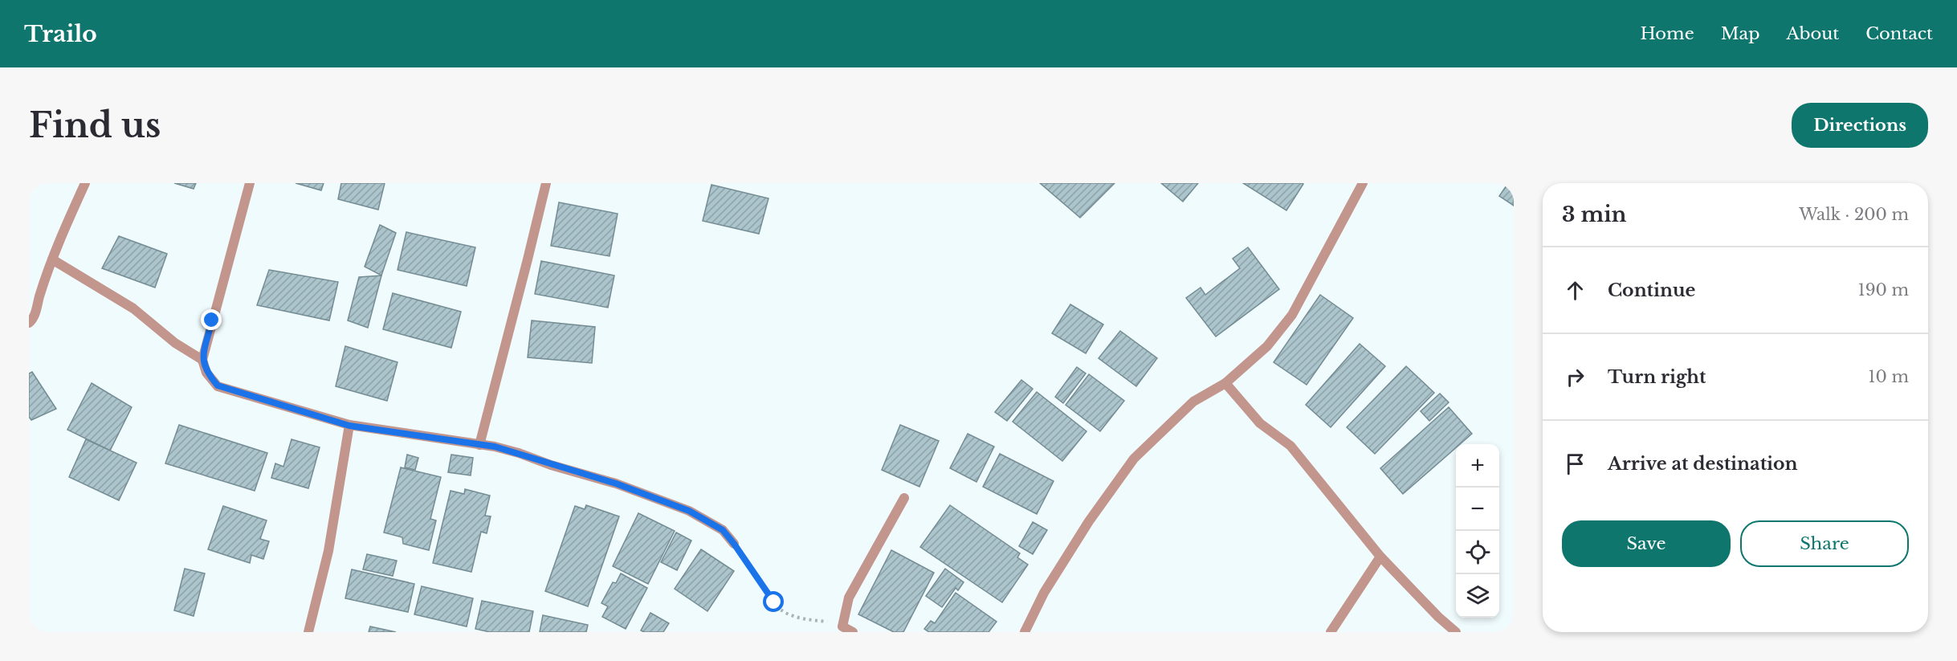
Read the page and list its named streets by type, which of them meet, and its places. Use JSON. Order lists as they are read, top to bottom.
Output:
{
  "page": {
    "header": "Trailo",
    "nav": [
      "Home",
      "Map",
      "About",
      "Contact"
    ],
    "buttons": [
      "Directions",
      ["Save", "Share"]
    ],
    "title": "Find us",
    "heading": ["3 min", "Walk · 200 m"],
    "list": [
      ["Continue", "190 m"],
      ["Turn right", "10 m"],
      "Arrive at destination"
    ],
    "map_buttons": ["+", "−"]
  }
}
